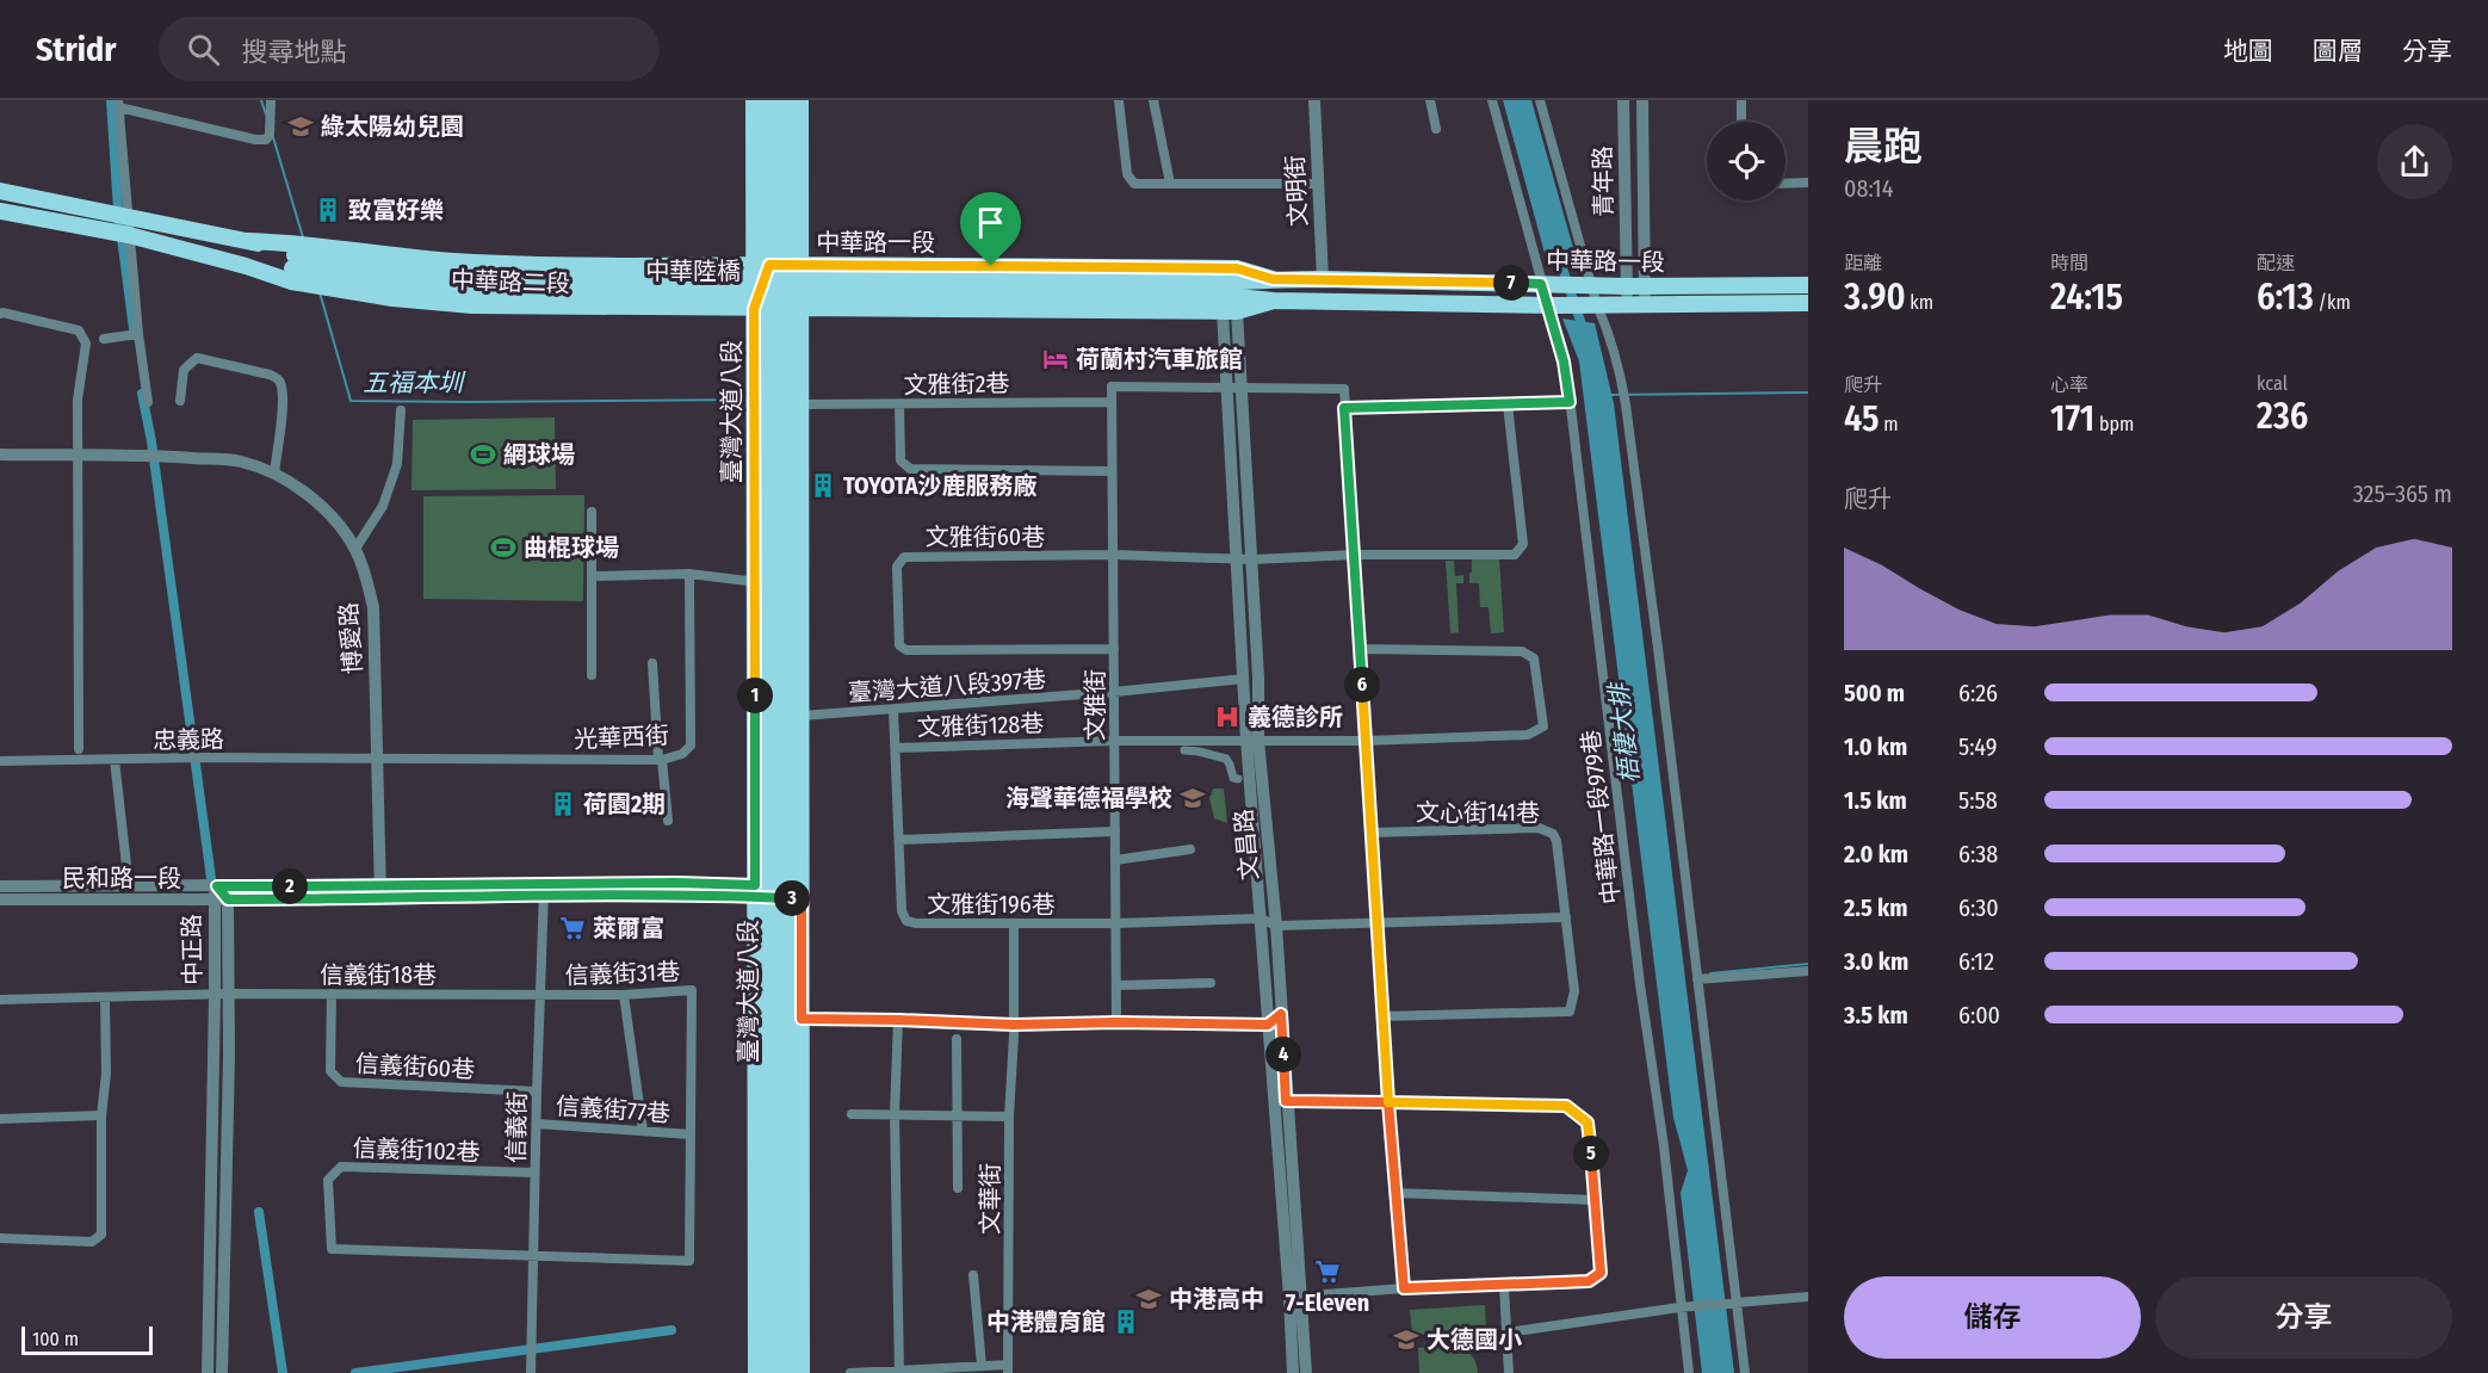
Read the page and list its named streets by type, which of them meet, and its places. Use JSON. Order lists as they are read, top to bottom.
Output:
{
  "streets": {
    "main road": [
      "中華路一段",
      "中華陸橋",
      "中華路二段",
      "臺灣大道八段"
    ],
    "street": [
      "青年路",
      "文明街",
      "文雅街2巷",
      "文雅街60巷",
      "博愛路",
      "臺灣大道八段397巷",
      "文雅街",
      "文雅街128巷",
      "光華西街",
      "忠義路",
      "文心街141巷",
      "中華路一段979巷",
      "文昌路",
      "民和路一段",
      "文雅街196巷",
      "中正路",
      "信義街31巷",
      "信義街18巷",
      "信義街60巷",
      "信義街77巷",
      "信義街",
      "信義街102巷",
      "文華街"
    ]
  },
  "crossings": [
    ["青年路", "中華路一段"],
    ["文明街", "中華路一段"],
    ["中華路一段", "中華陸橋"],
    ["中華路一段", "中華路二段"],
    ["中華路一段", "臺灣大道八段"],
    ["中華路一段", "中華路一段979巷"],
    ["中華路一段", "文昌路"],
    ["中華陸橋", "中華路二段"],
    ["中華路二段", "臺灣大道八段"],
    ["文雅街2巷", "臺灣大道八段"],
    ["文雅街2巷", "文雅街"],
    ["臺灣大道八段", "臺灣大道八段397巷"],
    ["臺灣大道八段", "民和路一段"],
    ["文雅街60巷", "文雅街"],
    ["博愛路", "光華西街"],
    ["博愛路", "忠義路"],
    ["博愛路", "民和路一段"],
    ["臺灣大道八段397巷", "文雅街"],
    ["臺灣大道八段397巷", "文昌路"],
    ["文雅街", "文雅街128巷"],
    ["文雅街", "文昌路"],
    ["文雅街", "文雅街196巷"],
    ["文雅街128巷", "文昌路"],
    ["文雅街128巷", "文雅街196巷"],
    ["光華西街", "忠義路"],
    ["文昌路", "文雅街196巷"],
    ["民和路一段", "中正路"],
    ["民和路一段", "信義街"],
    ["文雅街196巷", "文華街"],
    ["中正路", "信義街18巷"],
    ["信義街31巷", "信義街18巷"],
    ["信義街31巷", "信義街77巷"],
    ["信義街31巷", "信義街"],
    ["信義街18巷", "信義街60巷"],
    ["信義街18巷", "信義街"],
    ["信義街60巷", "信義街"],
    ["信義街77巷", "信義街"],
    ["信義街77巷", "信義街102巷"],
    ["信義街", "信義街102巷"]
  ],
  "water": ["五福本圳", "梧棲大排"],
  "places": {
    "school or university": [
      "綠太陽幼兒園",
      "海聲華德福學校",
      "中港高中",
      "大德國小"
    ],
    "building": [
      "致富好樂",
      "TOYOTA沙鹿服務廠",
      "荷園2期",
      "中港體育館"
    ],
    "hotel": ["荷蘭村汽車旅館"],
    "sports": ["網球場", "曲棍球場"],
    "hospital": ["義德診所"],
    "supermarket": ["萊爾富", "7-Eleven"]
  },
  "scale_bar": "100 m",
  "page": {
    "header": "Stridr",
    "search": "搜尋地點",
    "nav": ["地圖", "圖層", "分享"],
    "heading": ["晨跑", "08:14"],
    "stats": [
      ["距離", "3.90 km"],
      ["時間", "24:15"],
      ["配速", "6:13 /km"],
      ["爬升", "45 m"],
      ["心率", "171 bpm"],
      ["kcal", "236"]
    ],
    "pins": [
      "7",
      "6",
      "1",
      "2",
      "3",
      "4",
      "5"
    ],
    "chart": ["爬升", "325–365 m"],
    "list": [
      {
        "name": "500 m",
        "note": "6:26"
      },
      {
        "name": "1.0 km",
        "note": "5:49"
      },
      {
        "name": "1.5 km",
        "note": "5:58"
      },
      {
        "name": "2.0 km",
        "note": "6:38"
      },
      {
        "name": "2.5 km",
        "note": "6:30"
      },
      {
        "name": "3.0 km",
        "note": "6:12"
      },
      {
        "name": "3.5 km",
        "note": "6:00"
      }
    ],
    "buttons": ["儲存", "分享"],
    "scale": "100 m"
  }
}
